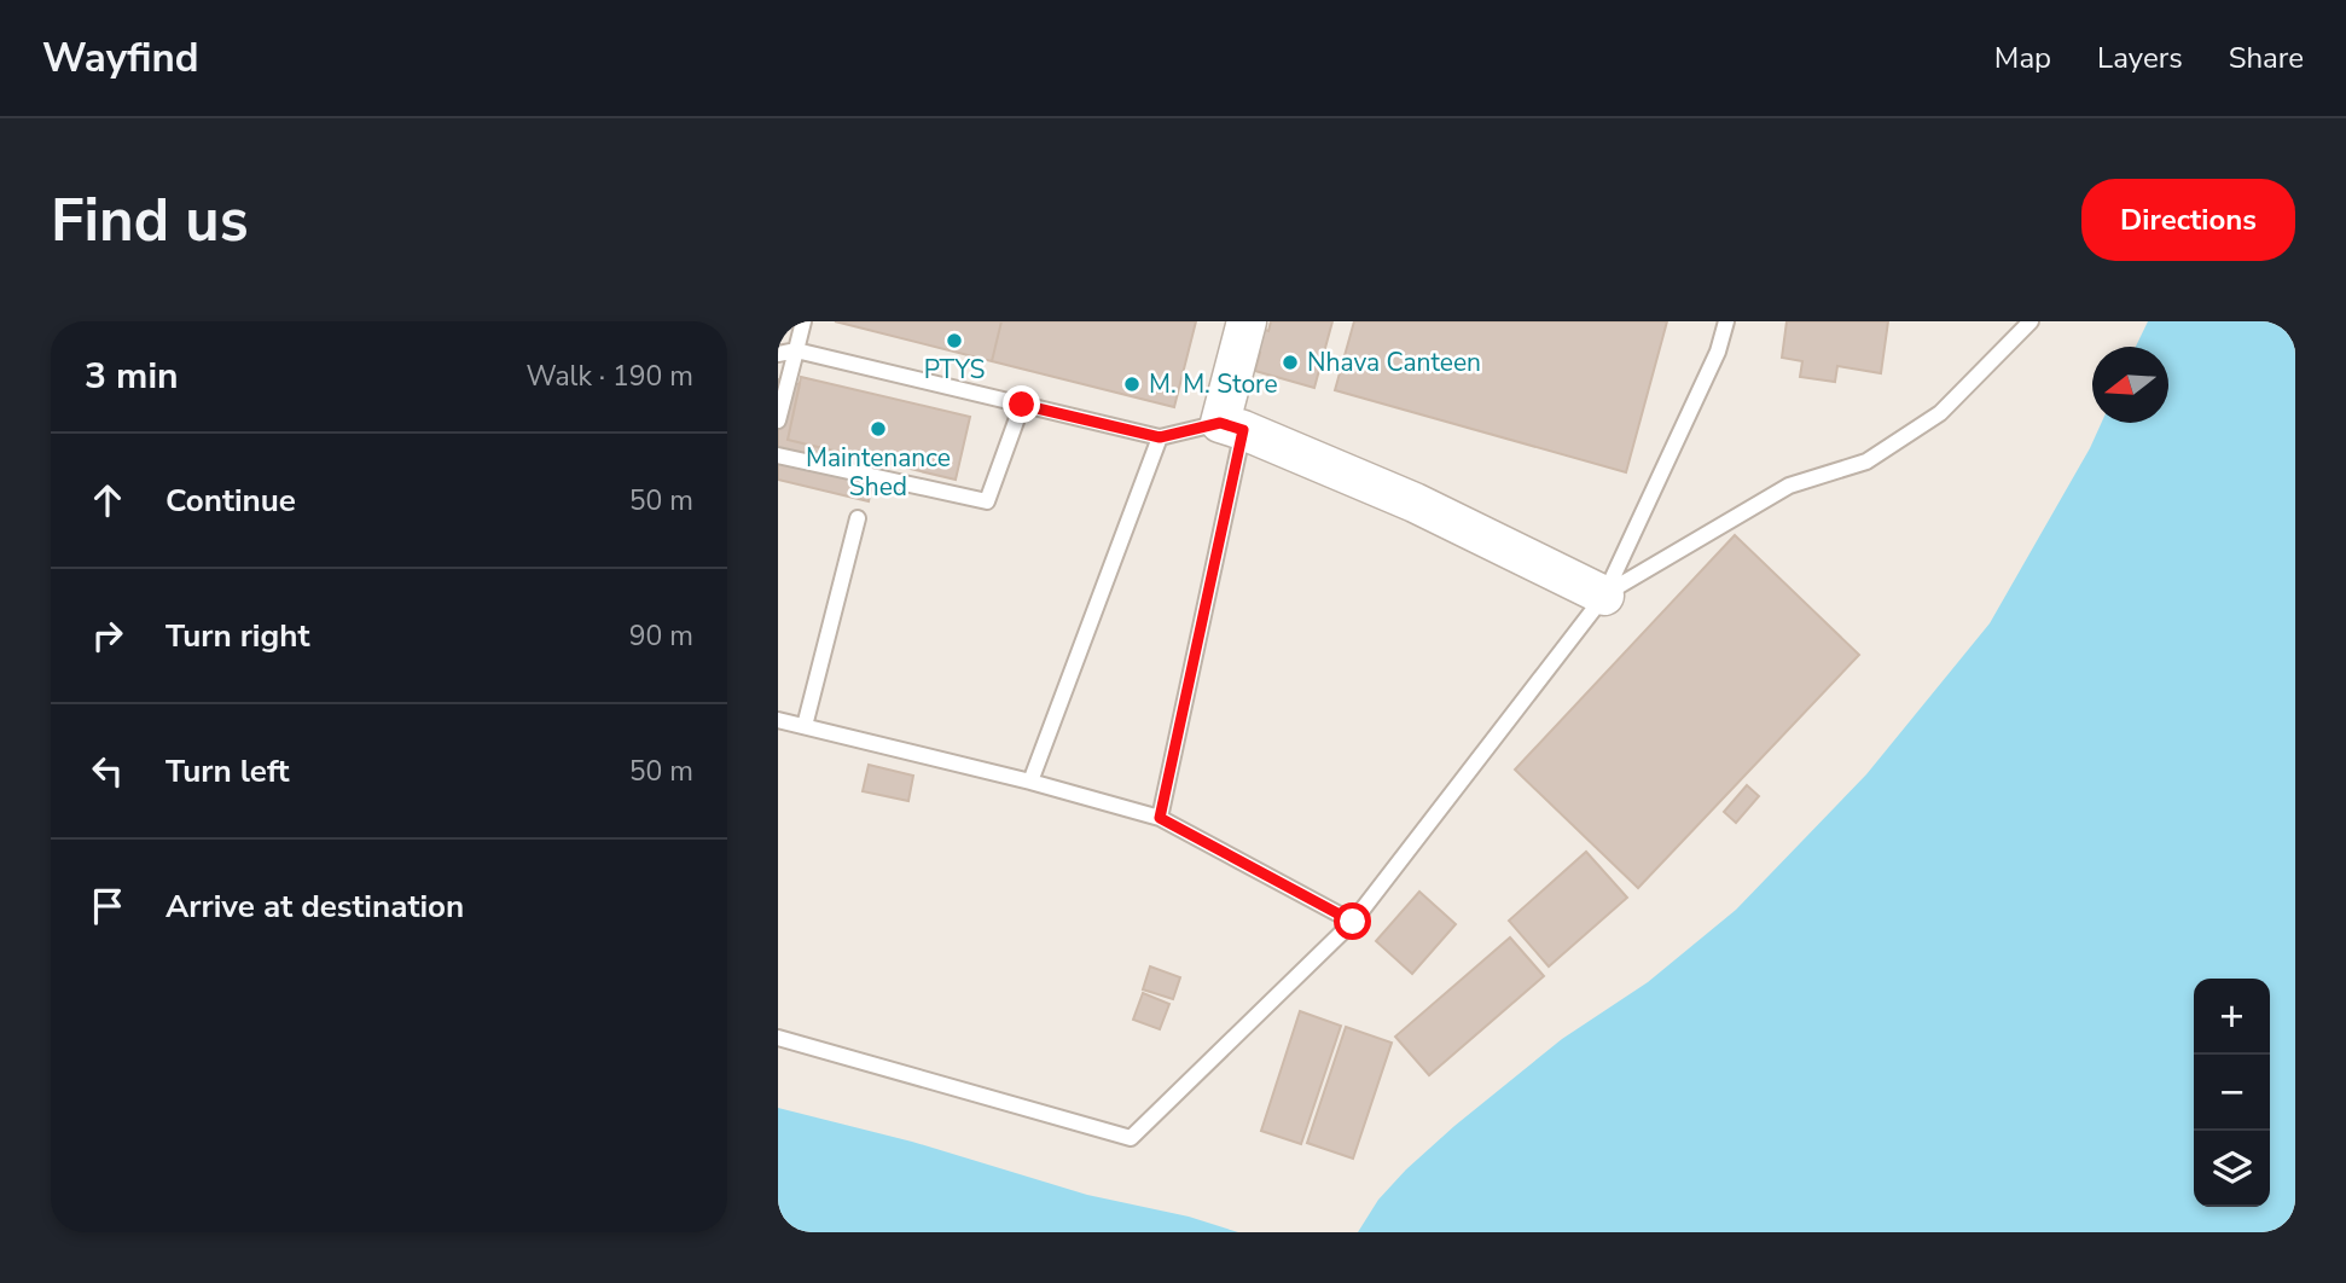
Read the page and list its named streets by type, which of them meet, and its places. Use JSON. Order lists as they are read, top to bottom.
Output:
{
  "places": [
    "PTYS",
    "Nhava Canteen",
    "M. M. Store",
    "Maintenance Shed"
  ],
  "north": "left",
  "page": {
    "header": "Wayfind",
    "nav": ["Map", "Layers", "Share"],
    "buttons": "Directions",
    "title": "Find us",
    "heading": ["3 min", "Walk · 190 m"],
    "list": [
      ["Continue", "50 m"],
      ["Turn right", "90 m"],
      ["Turn left", "50 m"],
      "Arrive at destination"
    ],
    "map_buttons": ["+", "−"]
  }
}
